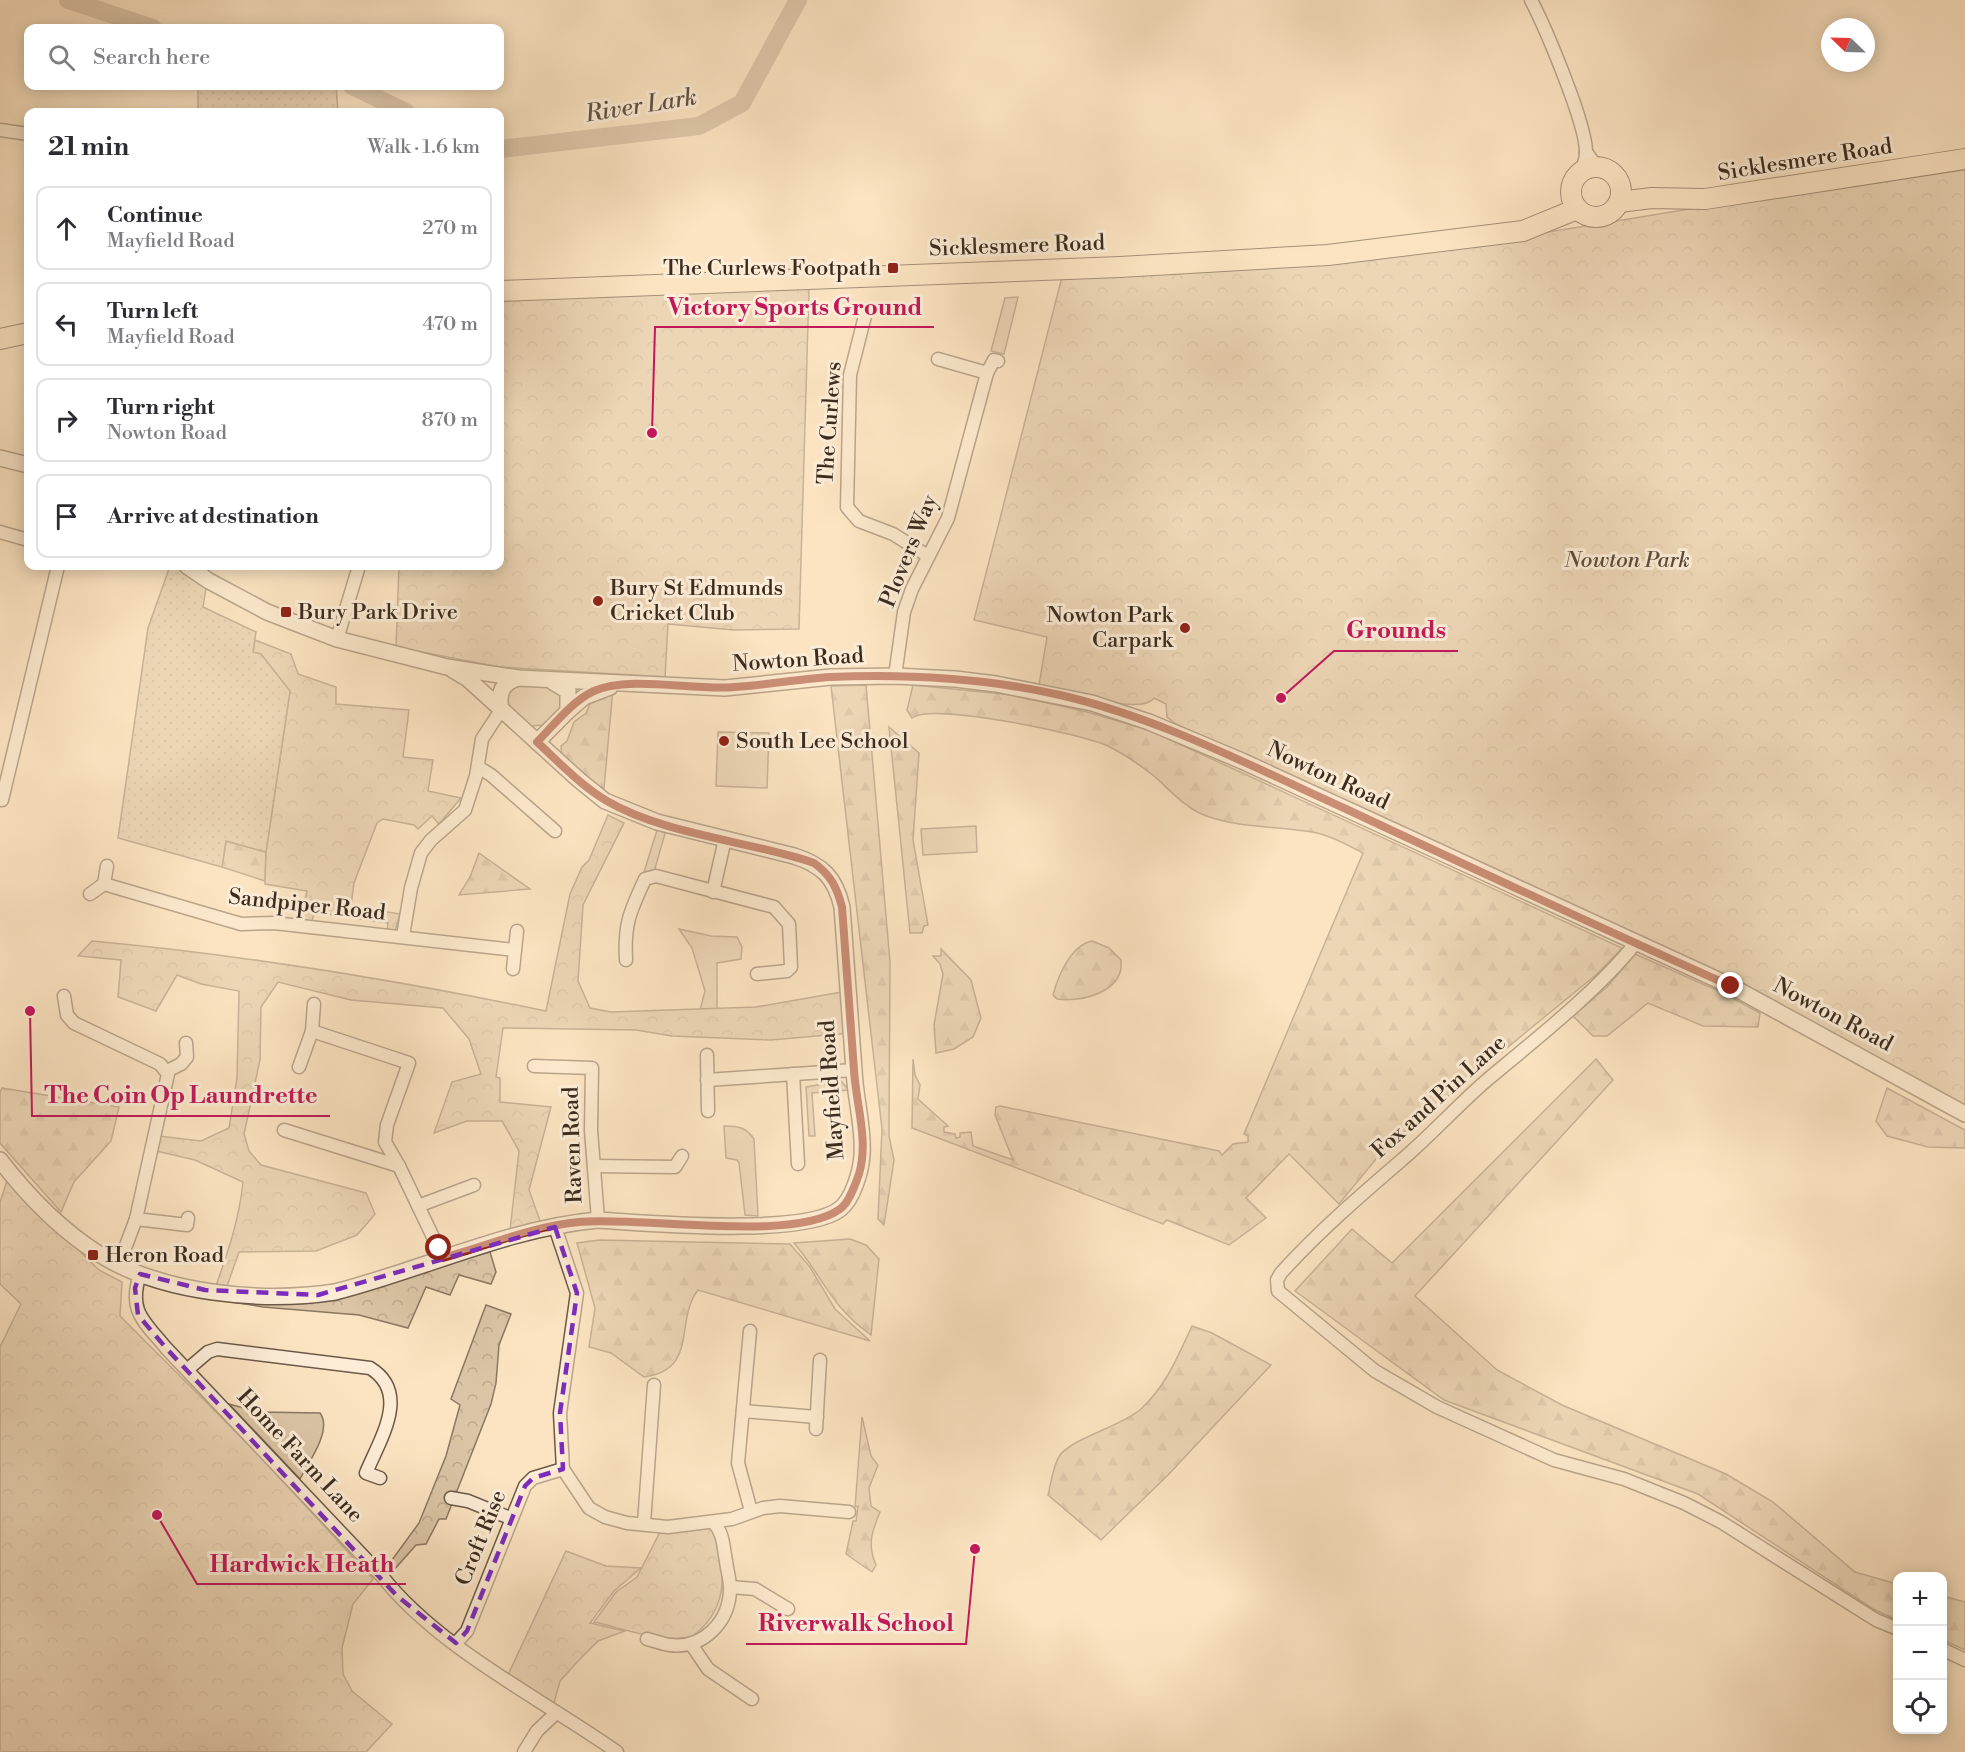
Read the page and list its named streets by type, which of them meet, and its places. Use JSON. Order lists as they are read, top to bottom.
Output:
{
  "streets": {
    "highway": ["Sicklesmere Road"],
    "street": [
      "The Curlews",
      "Plovers Way",
      "Nowton Road",
      "Sandpiper Road",
      "Mayfield Road",
      "Fox and Pin Lane",
      "Raven Road",
      "Home Farm Lane",
      "Croft Rise"
    ]
  },
  "crossings": [
    ["The Curlews", "Plovers Way"],
    ["Plovers Way", "Nowton Road"],
    ["Nowton Road", "Sandpiper Road"],
    ["Nowton Road", "Mayfield Road"],
    ["Nowton Road", "Fox and Pin Lane"],
    ["Sandpiper Road", "Mayfield Road"],
    ["Mayfield Road", "Raven Road"],
    ["Mayfield Road", "Home Farm Lane"],
    ["Home Farm Lane", "Croft Rise"]
  ],
  "water": ["River Lark"],
  "parks": ["Nowton Park"],
  "places": {
    "transit": ["The Curlews Footpath", "Bury Park Drive", "Heron Road"],
    "other": [
      "Victory Sports Ground",
      "Bury St Edmunds Cricket Club",
      "Nowton Park Carpark",
      "Grounds",
      "South Lee School",
      "The Coin Op Laundrette",
      "Hardwick Heath",
      "Riverwalk School"
    ]
  },
  "north": "top left",
  "page": {
    "search": "Search here",
    "heading": ["21 min", "Walk · 1.6 km"],
    "list": [
      ["Continue", "Mayfield Road", "270 m"],
      ["Turn left", "Mayfield Road", "470 m"],
      ["Turn right", "Nowton Road", "870 m"],
      "Arrive at destination"
    ],
    "map_buttons": ["+", "−"]
  }
}
